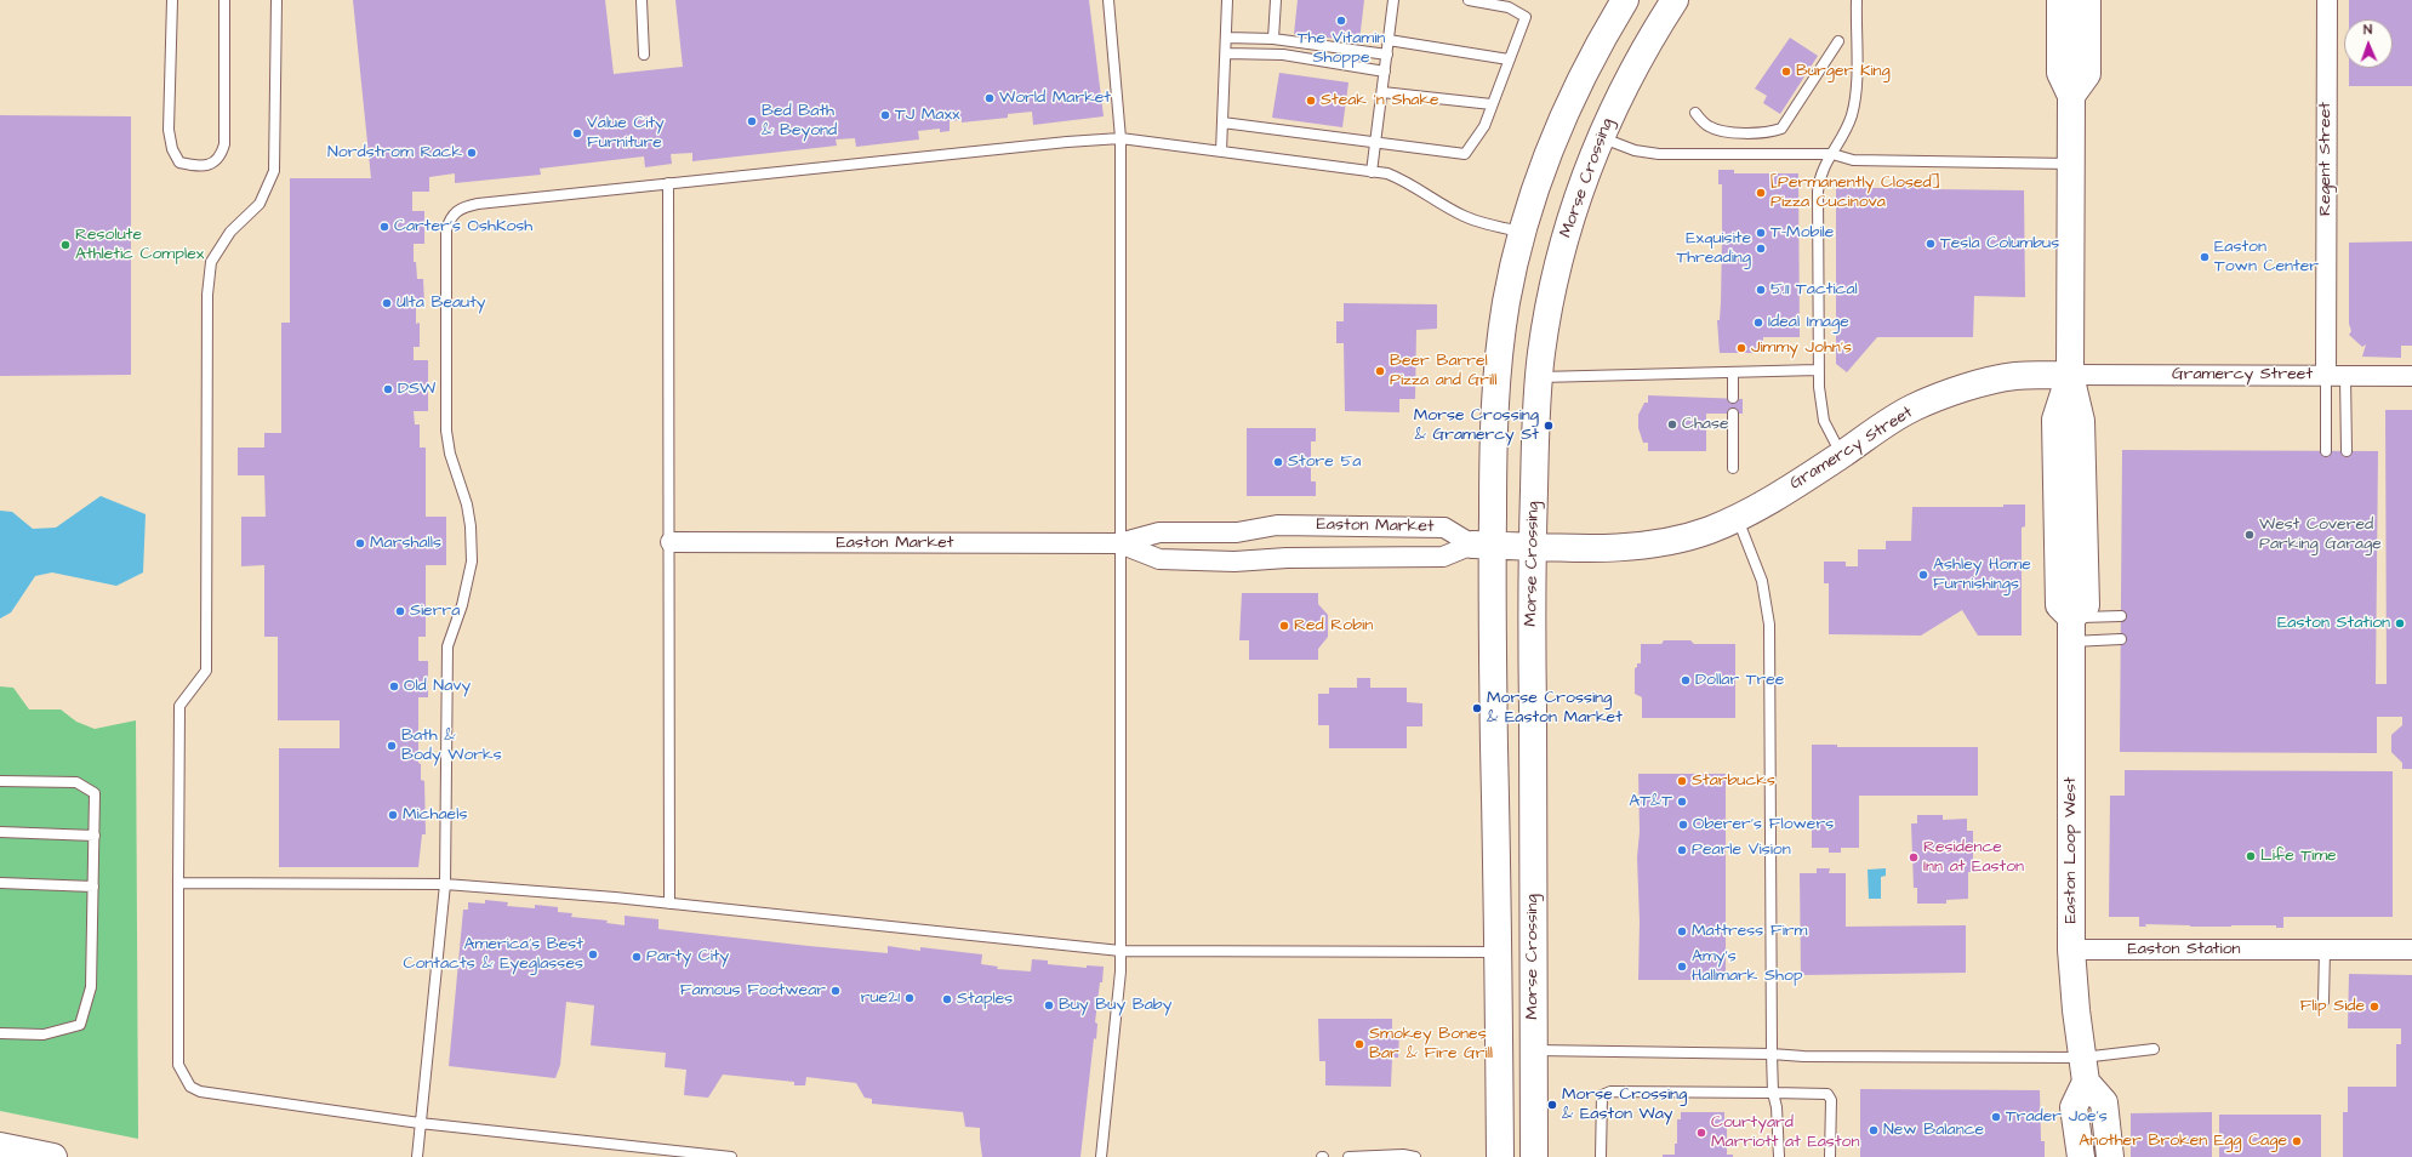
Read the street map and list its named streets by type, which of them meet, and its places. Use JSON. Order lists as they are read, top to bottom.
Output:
{
  "streets": {
    "main road": ["Morse Crossing", "Gramercy Street", "Easton Loop West"],
    "street": ["Regent Street", "Easton Market", "Easton Station"]
  },
  "crossings": [
    ["Regent Street", "Gramercy Street"],
    ["Morse Crossing", "Gramercy Street"],
    ["Morse Crossing", "Easton Market"],
    ["Gramercy Street", "Easton Market"],
    ["Easton Loop West", "Easton Station"]
  ],
  "places": [
    "The Vitamin Shoppe",
    "Burger King",
    "World Market",
    "Steak 'n Shake",
    "TJ Maxx",
    "Bed Bath & Beyond",
    "Value City Furniture",
    "Nordstrom Rack",
    "[Permanently Closed] Pizza Cucinova",
    "Carter's OshKosh",
    "T-Mobile",
    "Tesla Columbus",
    "Resolute Athletic Complex",
    "Exquisite Threading",
    "Easton Town Center",
    "5.11 Tactical",
    "Ulta Beauty",
    "Ideal Image",
    "Jimmy John's",
    "Beer Barrel Pizza and Grill",
    "DSW",
    "Chase",
    "Morse Crossing & Gramercy St",
    "Store 5a",
    "West Covered Parking Garage",
    "Marshalls",
    "Ashley Home Furnishings",
    "Sierra",
    "Easton Station",
    "Red Robin",
    "Dollar Tree",
    "Old Navy",
    "Morse Crossing & Easton Market",
    "Bath & Body Works",
    "Starbucks",
    "AT&T",
    "Michaels",
    "Oberer's Flowers",
    "Pearle Vision",
    "Life Time",
    "Residence Inn at Easton",
    "Mattress Firm",
    "America's Best Contacts & Eyeglasses",
    "Party City",
    "Amy's Hallmark Shop",
    "Famous Footwear",
    "rue21",
    "Staples",
    "Buy Buy Baby",
    "Flip Side",
    "Smokey Bones Bar & Fire Grill",
    "Morse Crossing & Easton Way",
    "Trader Joe's",
    "New Balance",
    "Courtyard Marriott at Easton",
    "Another Broken Egg Cage"
  ],
  "north": "top"
}
